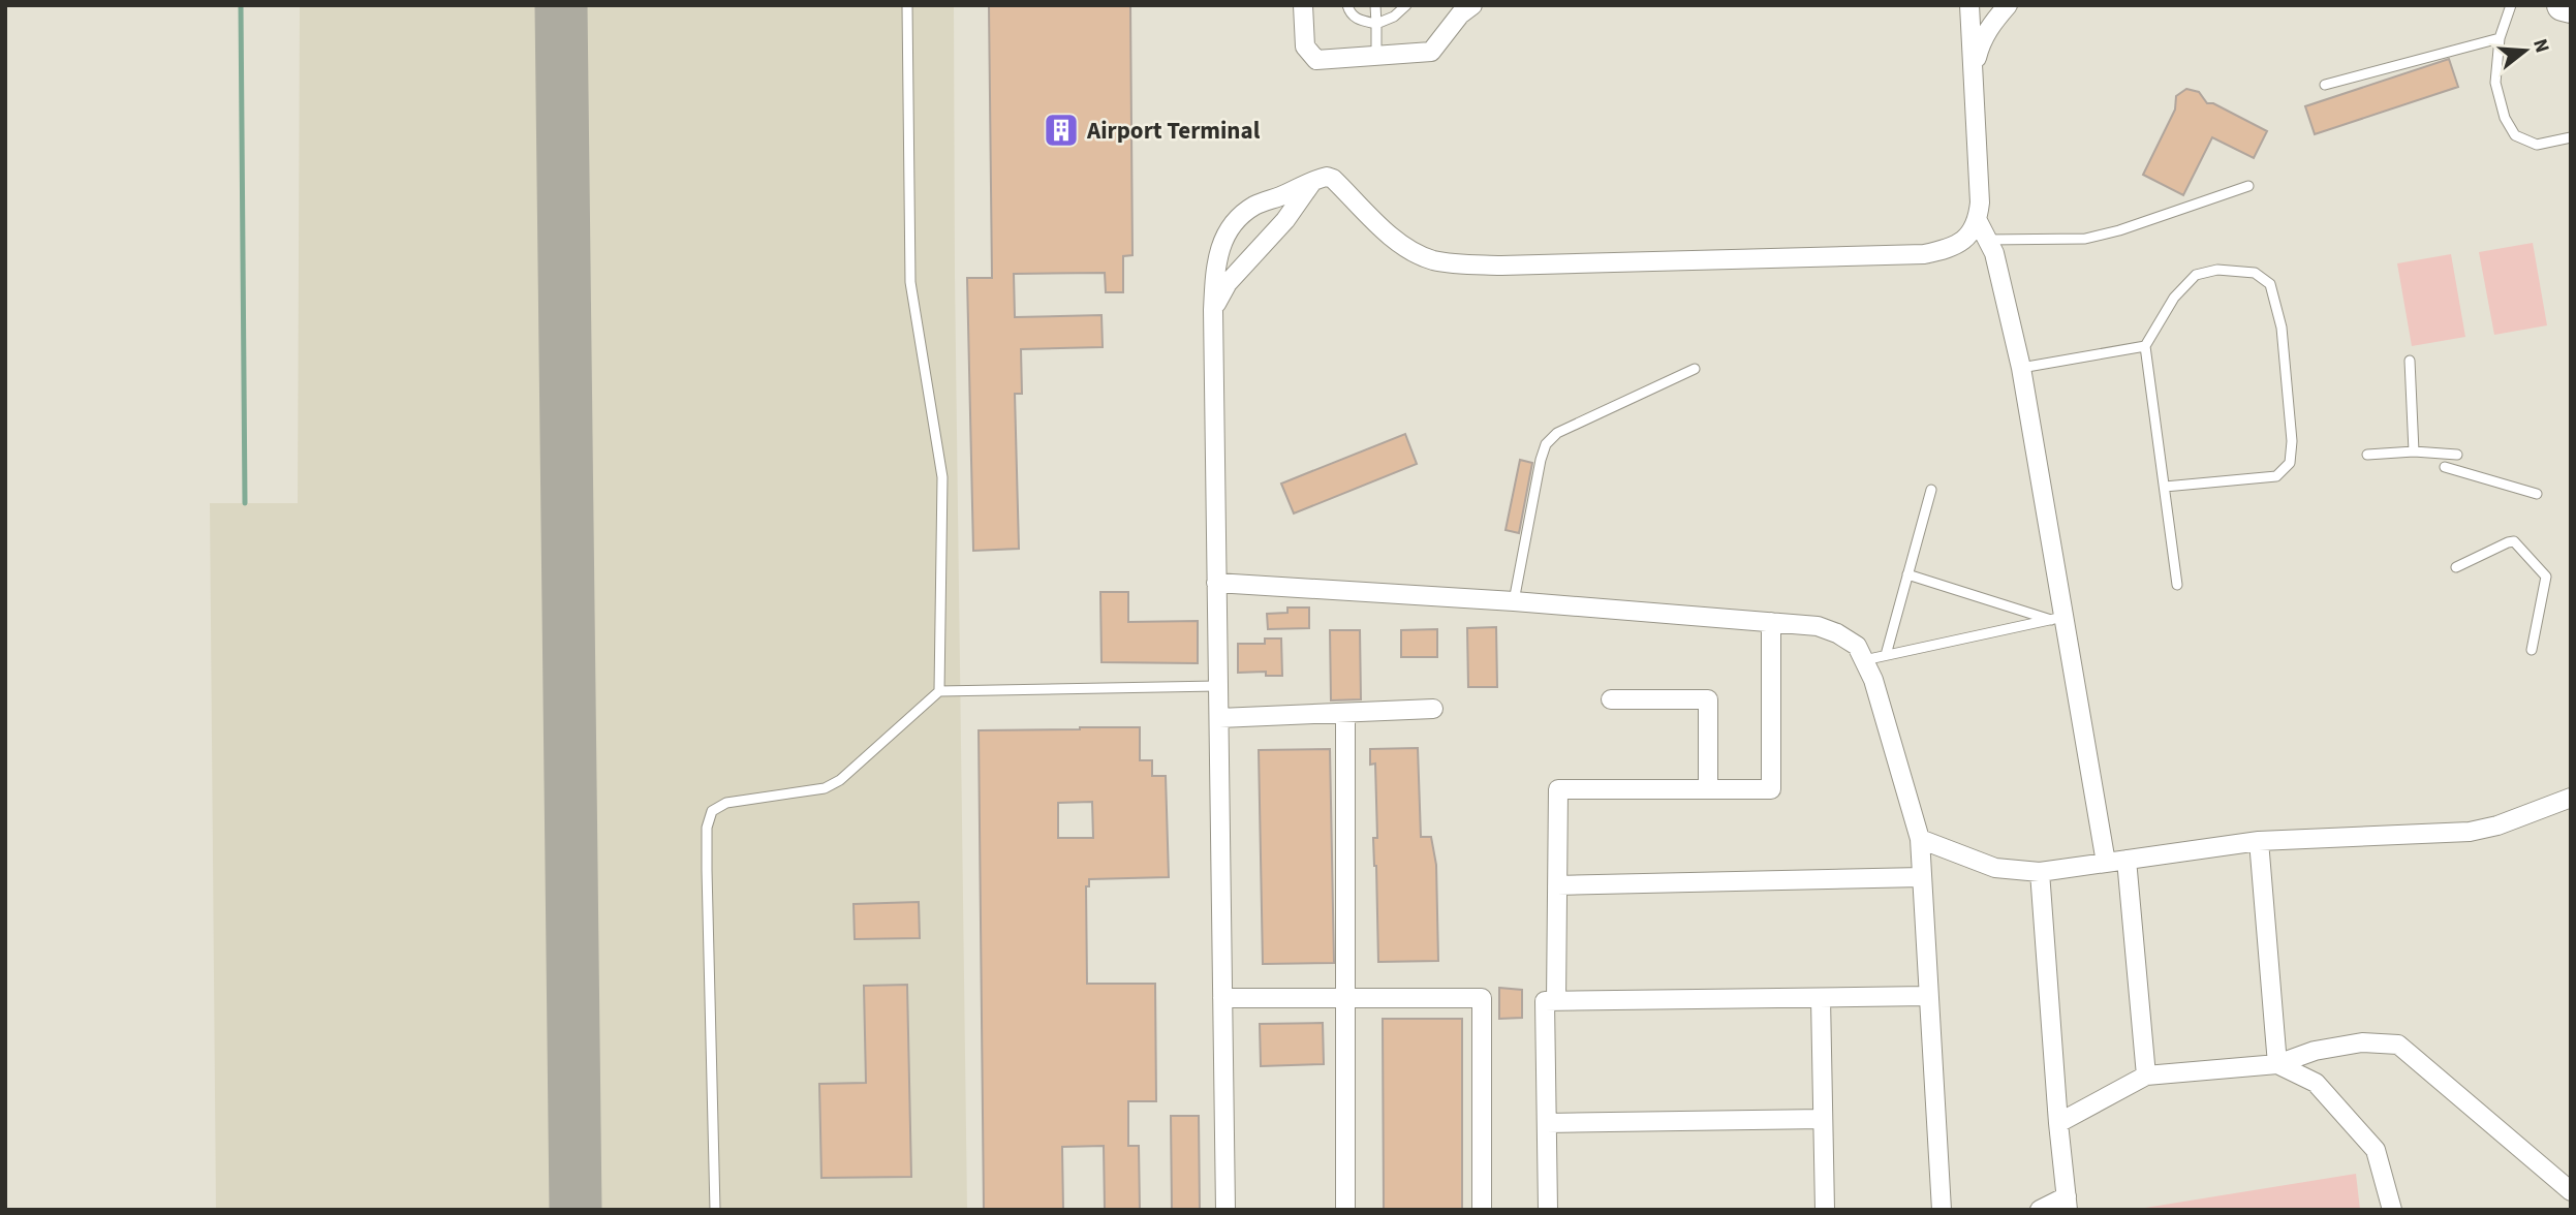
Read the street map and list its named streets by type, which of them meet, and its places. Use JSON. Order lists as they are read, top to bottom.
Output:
{
  "places": {
    "building": ["Airport Terminal"]
  },
  "north": "right"
}
